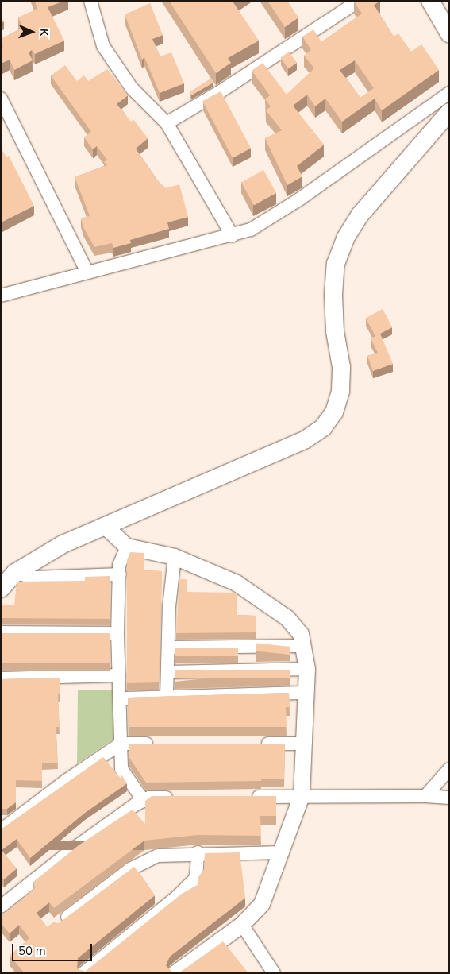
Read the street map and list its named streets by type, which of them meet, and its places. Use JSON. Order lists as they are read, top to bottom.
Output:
{
  "scale_bar": "50 m",
  "north": "right"
}
